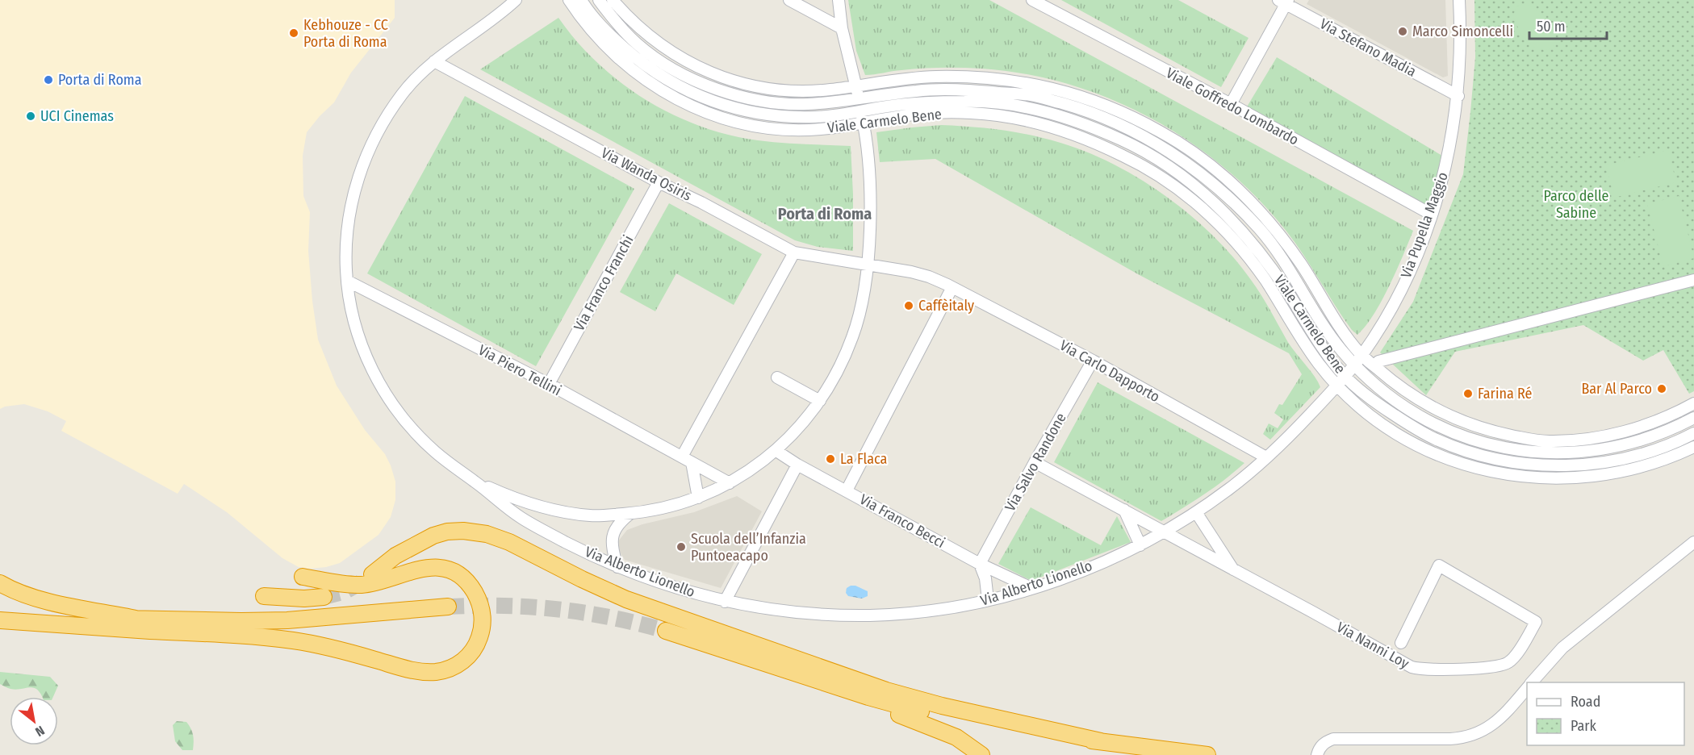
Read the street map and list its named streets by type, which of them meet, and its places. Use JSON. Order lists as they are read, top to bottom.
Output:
{
  "streets": {
    "street": [
      "Via Stefano Madia",
      "Viale Goffredo Lombardo",
      "Viale Carmelo Bene",
      "Via Wanda Osiris",
      "Via Pupella Maggio",
      "Via Franco Franchi",
      "Via Piero Tellini",
      "Via Carlo Dapporto",
      "Via Salvo Randone",
      "Via Franco Becci",
      "Via Alberto Lionello",
      "Via Nanni Loy"
    ]
  },
  "crossings": [
    ["Via Stefano Madia", "Via Pupella Maggio"],
    ["Viale Goffredo Lombardo", "Via Pupella Maggio"],
    ["Viale Carmelo Bene", "Via Pupella Maggio"],
    ["Viale Carmelo Bene", "Via Alberto Lionello"],
    ["Via Wanda Osiris", "Via Franco Franchi"],
    ["Via Wanda Osiris", "Via Carlo Dapporto"],
    ["Via Wanda Osiris", "Via Alberto Lionello"],
    ["Via Pupella Maggio", "Via Alberto Lionello"],
    ["Via Franco Franchi", "Via Piero Tellini"],
    ["Via Piero Tellini", "Via Alberto Lionello"],
    ["Via Carlo Dapporto", "Via Salvo Randone"],
    ["Via Carlo Dapporto", "Via Alberto Lionello"],
    ["Via Salvo Randone", "Via Franco Becci"],
    ["Via Salvo Randone", "Via Nanni Loy"],
    ["Via Franco Becci", "Via Alberto Lionello"],
    ["Via Alberto Lionello", "Via Nanni Loy"]
  ],
  "districts": ["Porta di Roma"],
  "parks": ["Parco delle Sabine"],
  "places": [
    "Marco Simoncelli",
    "Kebhouze - CC Porta di Roma",
    "Porta di Roma",
    "UCI Cinemas",
    "Caffèitaly",
    "Bar Al Parco",
    "Farina Ré",
    "La Flaca",
    "Scuola dell’Infanzia Puntoeacapo"
  ],
  "legend": ["Road", "Park"],
  "scale_bar": "50 m",
  "north": "bottom right"
}
